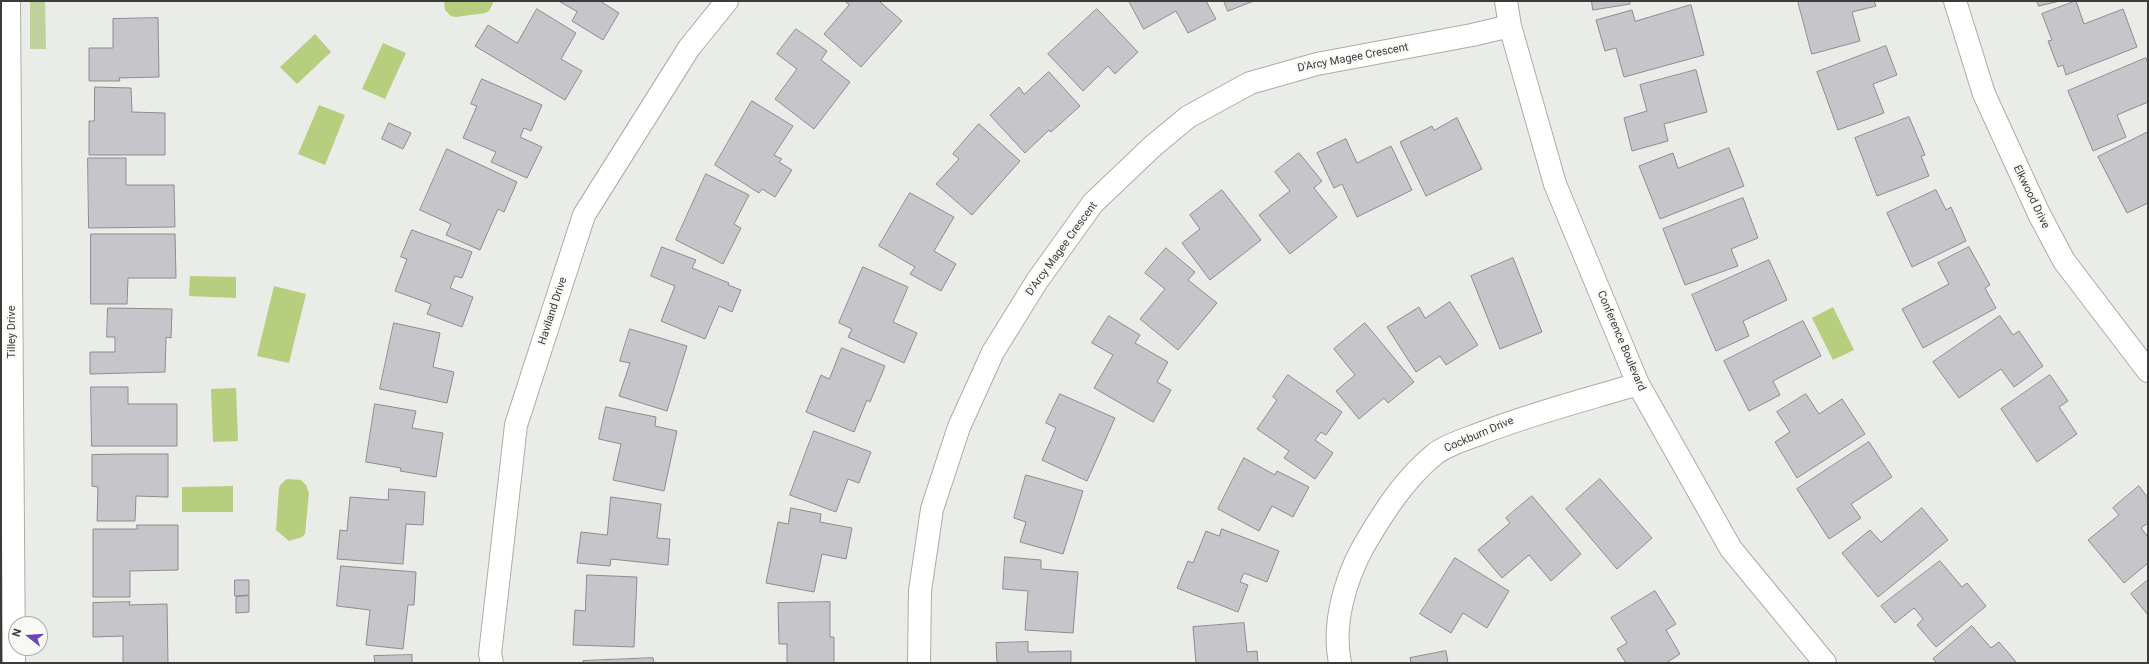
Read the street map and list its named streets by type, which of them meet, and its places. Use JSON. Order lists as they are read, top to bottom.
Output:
{
  "streets": {
    "street": [
      "D'Arcy Magee Crescent",
      "Elkwood Drive",
      "Haviland Drive",
      "Tilley Drive",
      "Conference Boulevard",
      "Cockburn Drive"
    ]
  },
  "crossings": [
    ["D'Arcy Magee Crescent", "Conference Boulevard"],
    ["Conference Boulevard", "Cockburn Drive"]
  ],
  "north": "left"
}
